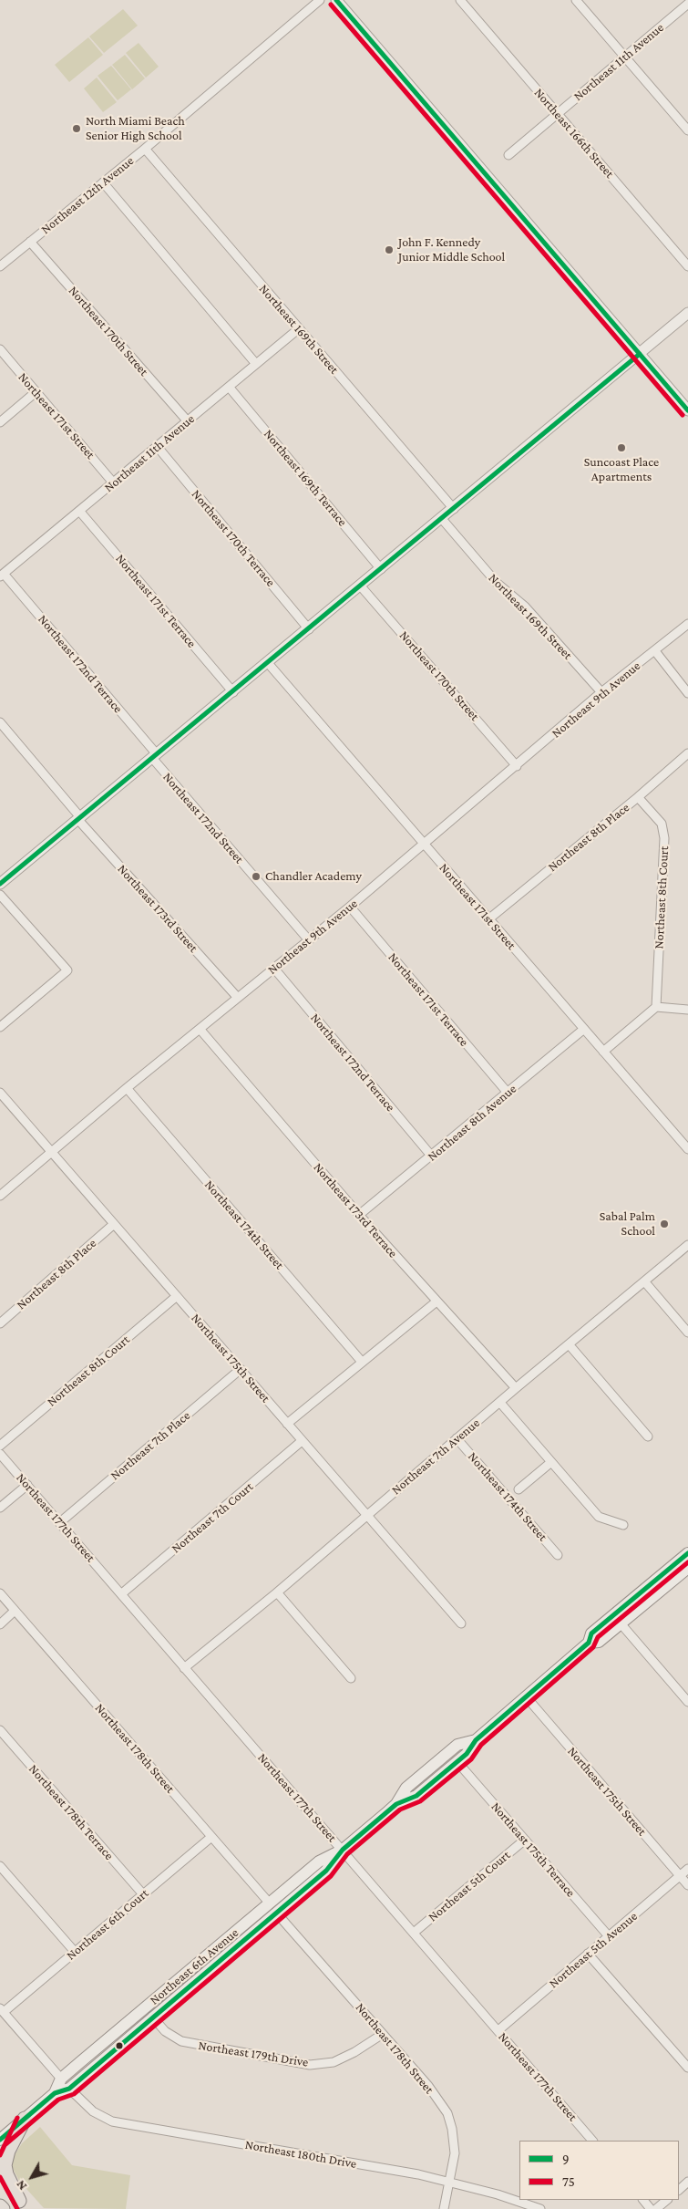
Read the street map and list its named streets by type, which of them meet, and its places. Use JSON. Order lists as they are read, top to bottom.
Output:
{
  "streets": {
    "main road": ["Northeast 6th Avenue"],
    "street": [
      "Northeast 11th Avenue",
      "Northeast 166th Street",
      "Northeast 12th Avenue",
      "Northeast 169th Street",
      "Northeast 170th Street",
      "Northeast 171st Street",
      "Northeast 169th Terrace",
      "Northeast 170th Terrace",
      "Northeast 171st Terrace",
      "Northeast 172nd Terrace",
      "Northeast 9th Avenue",
      "Northeast 172nd Street",
      "Northeast 8th Place",
      "Northeast 8th Court",
      "Northeast 173rd Street",
      "Northeast 8th Avenue",
      "Northeast 173rd Terrace",
      "Northeast 174th Street",
      "Northeast 175th Street",
      "Northeast 7th Place",
      "Northeast 7th Avenue",
      "Northeast 177th Street",
      "Northeast 7th Court",
      "Northeast 178th Street",
      "Northeast 178th Terrace",
      "Northeast 175th Terrace",
      "Northeast 5th Court",
      "Northeast 6th Court",
      "Northeast 5th Avenue",
      "Northeast 179th Drive",
      "Northeast 180th Drive"
    ]
  },
  "crossings": [
    ["Northeast 11th Avenue", "Northeast 166th Street"],
    ["Northeast 11th Avenue", "Northeast 169th Street"],
    ["Northeast 11th Avenue", "Northeast 170th Street"],
    ["Northeast 11th Avenue", "Northeast 171st Street"],
    ["Northeast 11th Avenue", "Northeast 169th Terrace"],
    ["Northeast 11th Avenue", "Northeast 170th Terrace"],
    ["Northeast 11th Avenue", "Northeast 171st Terrace"],
    ["Northeast 11th Avenue", "Northeast 172nd Terrace"],
    ["Northeast 12th Avenue", "Northeast 169th Street"],
    ["Northeast 12th Avenue", "Northeast 170th Street"],
    ["Northeast 169th Street", "Northeast 9th Avenue"],
    ["Northeast 170th Street", "Northeast 9th Avenue"],
    ["Northeast 171st Street", "Northeast 9th Avenue"],
    ["Northeast 171st Street", "Northeast 8th Place"],
    ["Northeast 171st Street", "Northeast 8th Avenue"],
    ["Northeast 171st Terrace", "Northeast 9th Avenue"],
    ["Northeast 171st Terrace", "Northeast 8th Avenue"],
    ["Northeast 172nd Terrace", "Northeast 9th Avenue"],
    ["Northeast 172nd Terrace", "Northeast 172nd Street"],
    ["Northeast 172nd Terrace", "Northeast 8th Avenue"],
    ["Northeast 9th Avenue", "Northeast 172nd Street"],
    ["Northeast 9th Avenue", "Northeast 173rd Street"],
    ["Northeast 9th Avenue", "Northeast 173rd Terrace"],
    ["Northeast 9th Avenue", "Northeast 174th Street"],
    ["Northeast 9th Avenue", "Northeast 175th Street"],
    ["Northeast 8th Place", "Northeast 8th Court"],
    ["Northeast 8th Place", "Northeast 175th Street"],
    ["Northeast 8th Court", "Northeast 175th Street"],
    ["Northeast 8th Avenue", "Northeast 173rd Terrace"],
    ["Northeast 173rd Terrace", "Northeast 7th Avenue"],
    ["Northeast 174th Street", "Northeast 7th Avenue"],
    ["Northeast 175th Street", "Northeast 7th Place"],
    ["Northeast 175th Street", "Northeast 7th Avenue"],
    ["Northeast 175th Street", "Northeast 7th Court"],
    ["Northeast 175th Street", "Northeast 5th Avenue"],
    ["Northeast 175th Street", "Northeast 6th Avenue"],
    ["Northeast 7th Place", "Northeast 177th Street"],
    ["Northeast 7th Avenue", "Northeast 177th Street"],
    ["Northeast 177th Street", "Northeast 7th Court"],
    ["Northeast 177th Street", "Northeast 5th Court"],
    ["Northeast 177th Street", "Northeast 5th Avenue"],
    ["Northeast 177th Street", "Northeast 6th Avenue"],
    ["Northeast 178th Street", "Northeast 6th Court"],
    ["Northeast 178th Street", "Northeast 6th Avenue"],
    ["Northeast 178th Street", "Northeast 179th Drive"],
    ["Northeast 178th Street", "Northeast 180th Drive"],
    ["Northeast 178th Terrace", "Northeast 6th Court"],
    ["Northeast 175th Terrace", "Northeast 5th Court"],
    ["Northeast 175th Terrace", "Northeast 5th Avenue"],
    ["Northeast 175th Terrace", "Northeast 6th Avenue"],
    ["Northeast 6th Avenue", "Northeast 179th Drive"],
    ["Northeast 6th Avenue", "Northeast 180th Drive"]
  ],
  "places": [
    "North Miami Beach Senior High School",
    "John F. Kennedy Junior Middle School",
    "Suncoast Place Apartments",
    "Chandler Academy",
    "Sabal Palm School"
  ],
  "lines": ["transit line 9", "transit line 75"],
  "legend": ["9", "75"],
  "north": "bottom left"
}
